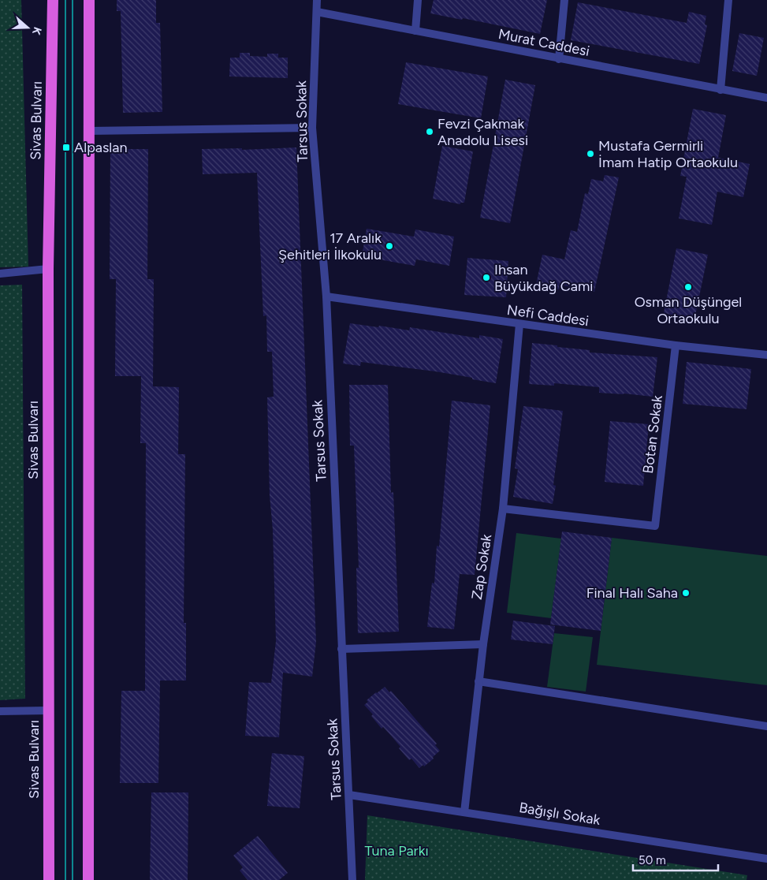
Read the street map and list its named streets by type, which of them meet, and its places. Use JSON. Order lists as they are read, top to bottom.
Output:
{
  "streets": {
    "highway": ["Sivas Bulvarı"],
    "street": [
      "Murat Caddesi",
      "Tarsus Sokak",
      "Nefi Caddesi",
      "Botan Sokak",
      "Zap Sokak",
      "Bağışlı Sokak"
    ]
  },
  "crossings": [
    ["Murat Caddesi", "Tarsus Sokak"],
    ["Tarsus Sokak", "Nefi Caddesi"],
    ["Tarsus Sokak", "Bağışlı Sokak"],
    ["Nefi Caddesi", "Botan Sokak"],
    ["Nefi Caddesi", "Zap Sokak"],
    ["Botan Sokak", "Zap Sokak"],
    ["Zap Sokak", "Bağışlı Sokak"]
  ],
  "parks": ["Tuna Parkı"],
  "places": {
    "other": [
      "Fevzi Çakmak Anadolu Lisesi",
      "Mustafa Germirli İmam Hatip Ortaokulu",
      "17 Aralık Şehitleri İlkokulu",
      "Ihsan Büyükdağ Cami",
      "Osman Düşüngel Ortaokulu",
      "Final Halı Saha"
    ],
    "transit": ["Alpaslan"]
  },
  "scale_bar": "50 m",
  "north": "right"
}
